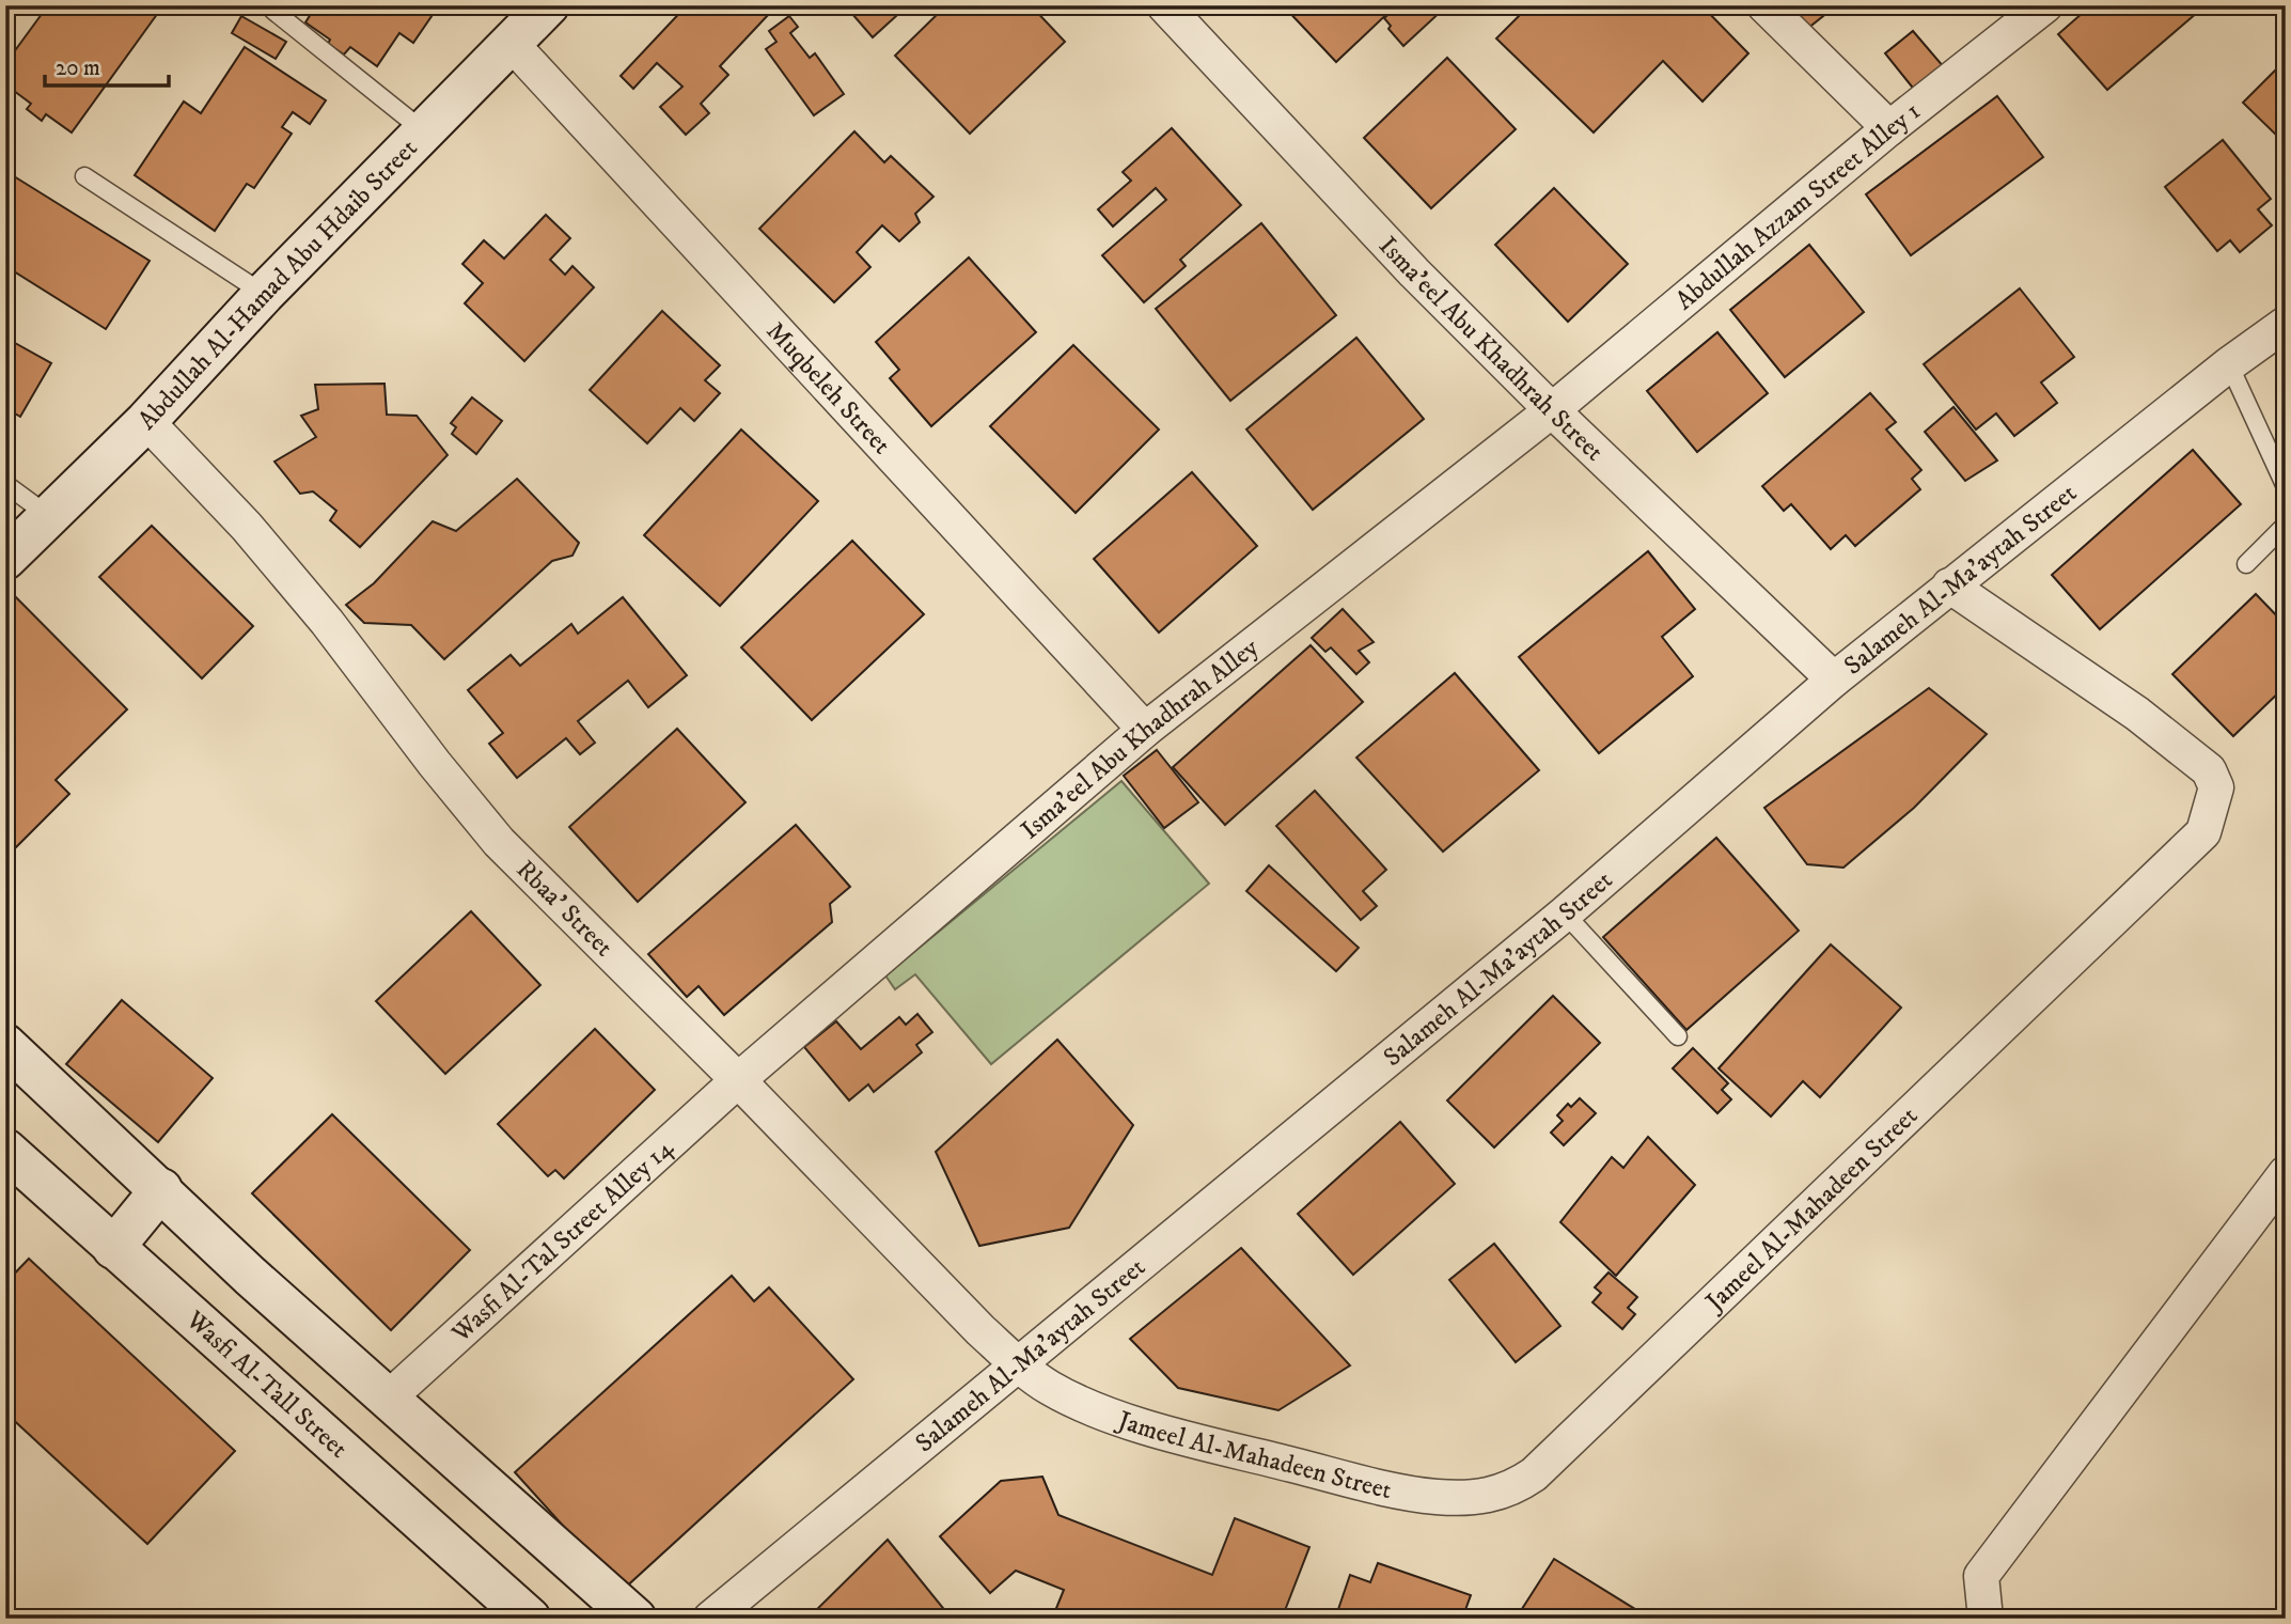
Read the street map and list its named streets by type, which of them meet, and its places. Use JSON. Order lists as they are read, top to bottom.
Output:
{
  "streets": {
    "main road": ["Abdullah Al-Hamad Abu Hdaib Street", "Wasfi Al-Tall Street"],
    "street": [
      "Abdullah Azzam Street Alley 1",
      "Isma'eel Abu Khadhrah Street",
      "Muqbeleh Street",
      "Salameh Al-Ma'aytah Street",
      "Isma'eel Abu Khadhrah Alley",
      "Rbaa' Street",
      "Jameel Al-Mahadeen Street",
      "Wasfi Al-Tal Street Alley 14"
    ]
  },
  "crossings": [
    ["Abdullah Azzam Street Alley 1", "Isma'eel Abu Khadhrah Street"],
    ["Abdullah Azzam Street Alley 1", "Isma'eel Abu Khadhrah Alley"],
    ["Abdullah Al-Hamad Abu Hdaib Street", "Muqbeleh Street"],
    ["Abdullah Al-Hamad Abu Hdaib Street", "Rbaa' Street"],
    ["Isma'eel Abu Khadhrah Street", "Salameh Al-Ma'aytah Street"],
    ["Isma'eel Abu Khadhrah Street", "Isma'eel Abu Khadhrah Alley"],
    ["Muqbeleh Street", "Isma'eel Abu Khadhrah Alley"],
    ["Salameh Al-Ma'aytah Street", "Rbaa' Street"],
    ["Salameh Al-Ma'aytah Street", "Jameel Al-Mahadeen Street"],
    ["Isma'eel Abu Khadhrah Alley", "Rbaa' Street"],
    ["Isma'eel Abu Khadhrah Alley", "Wasfi Al-Tal Street Alley 14"],
    ["Rbaa' Street", "Jameel Al-Mahadeen Street"],
    ["Rbaa' Street", "Wasfi Al-Tal Street Alley 14"]
  ],
  "scale_bar": "20 m"
}
